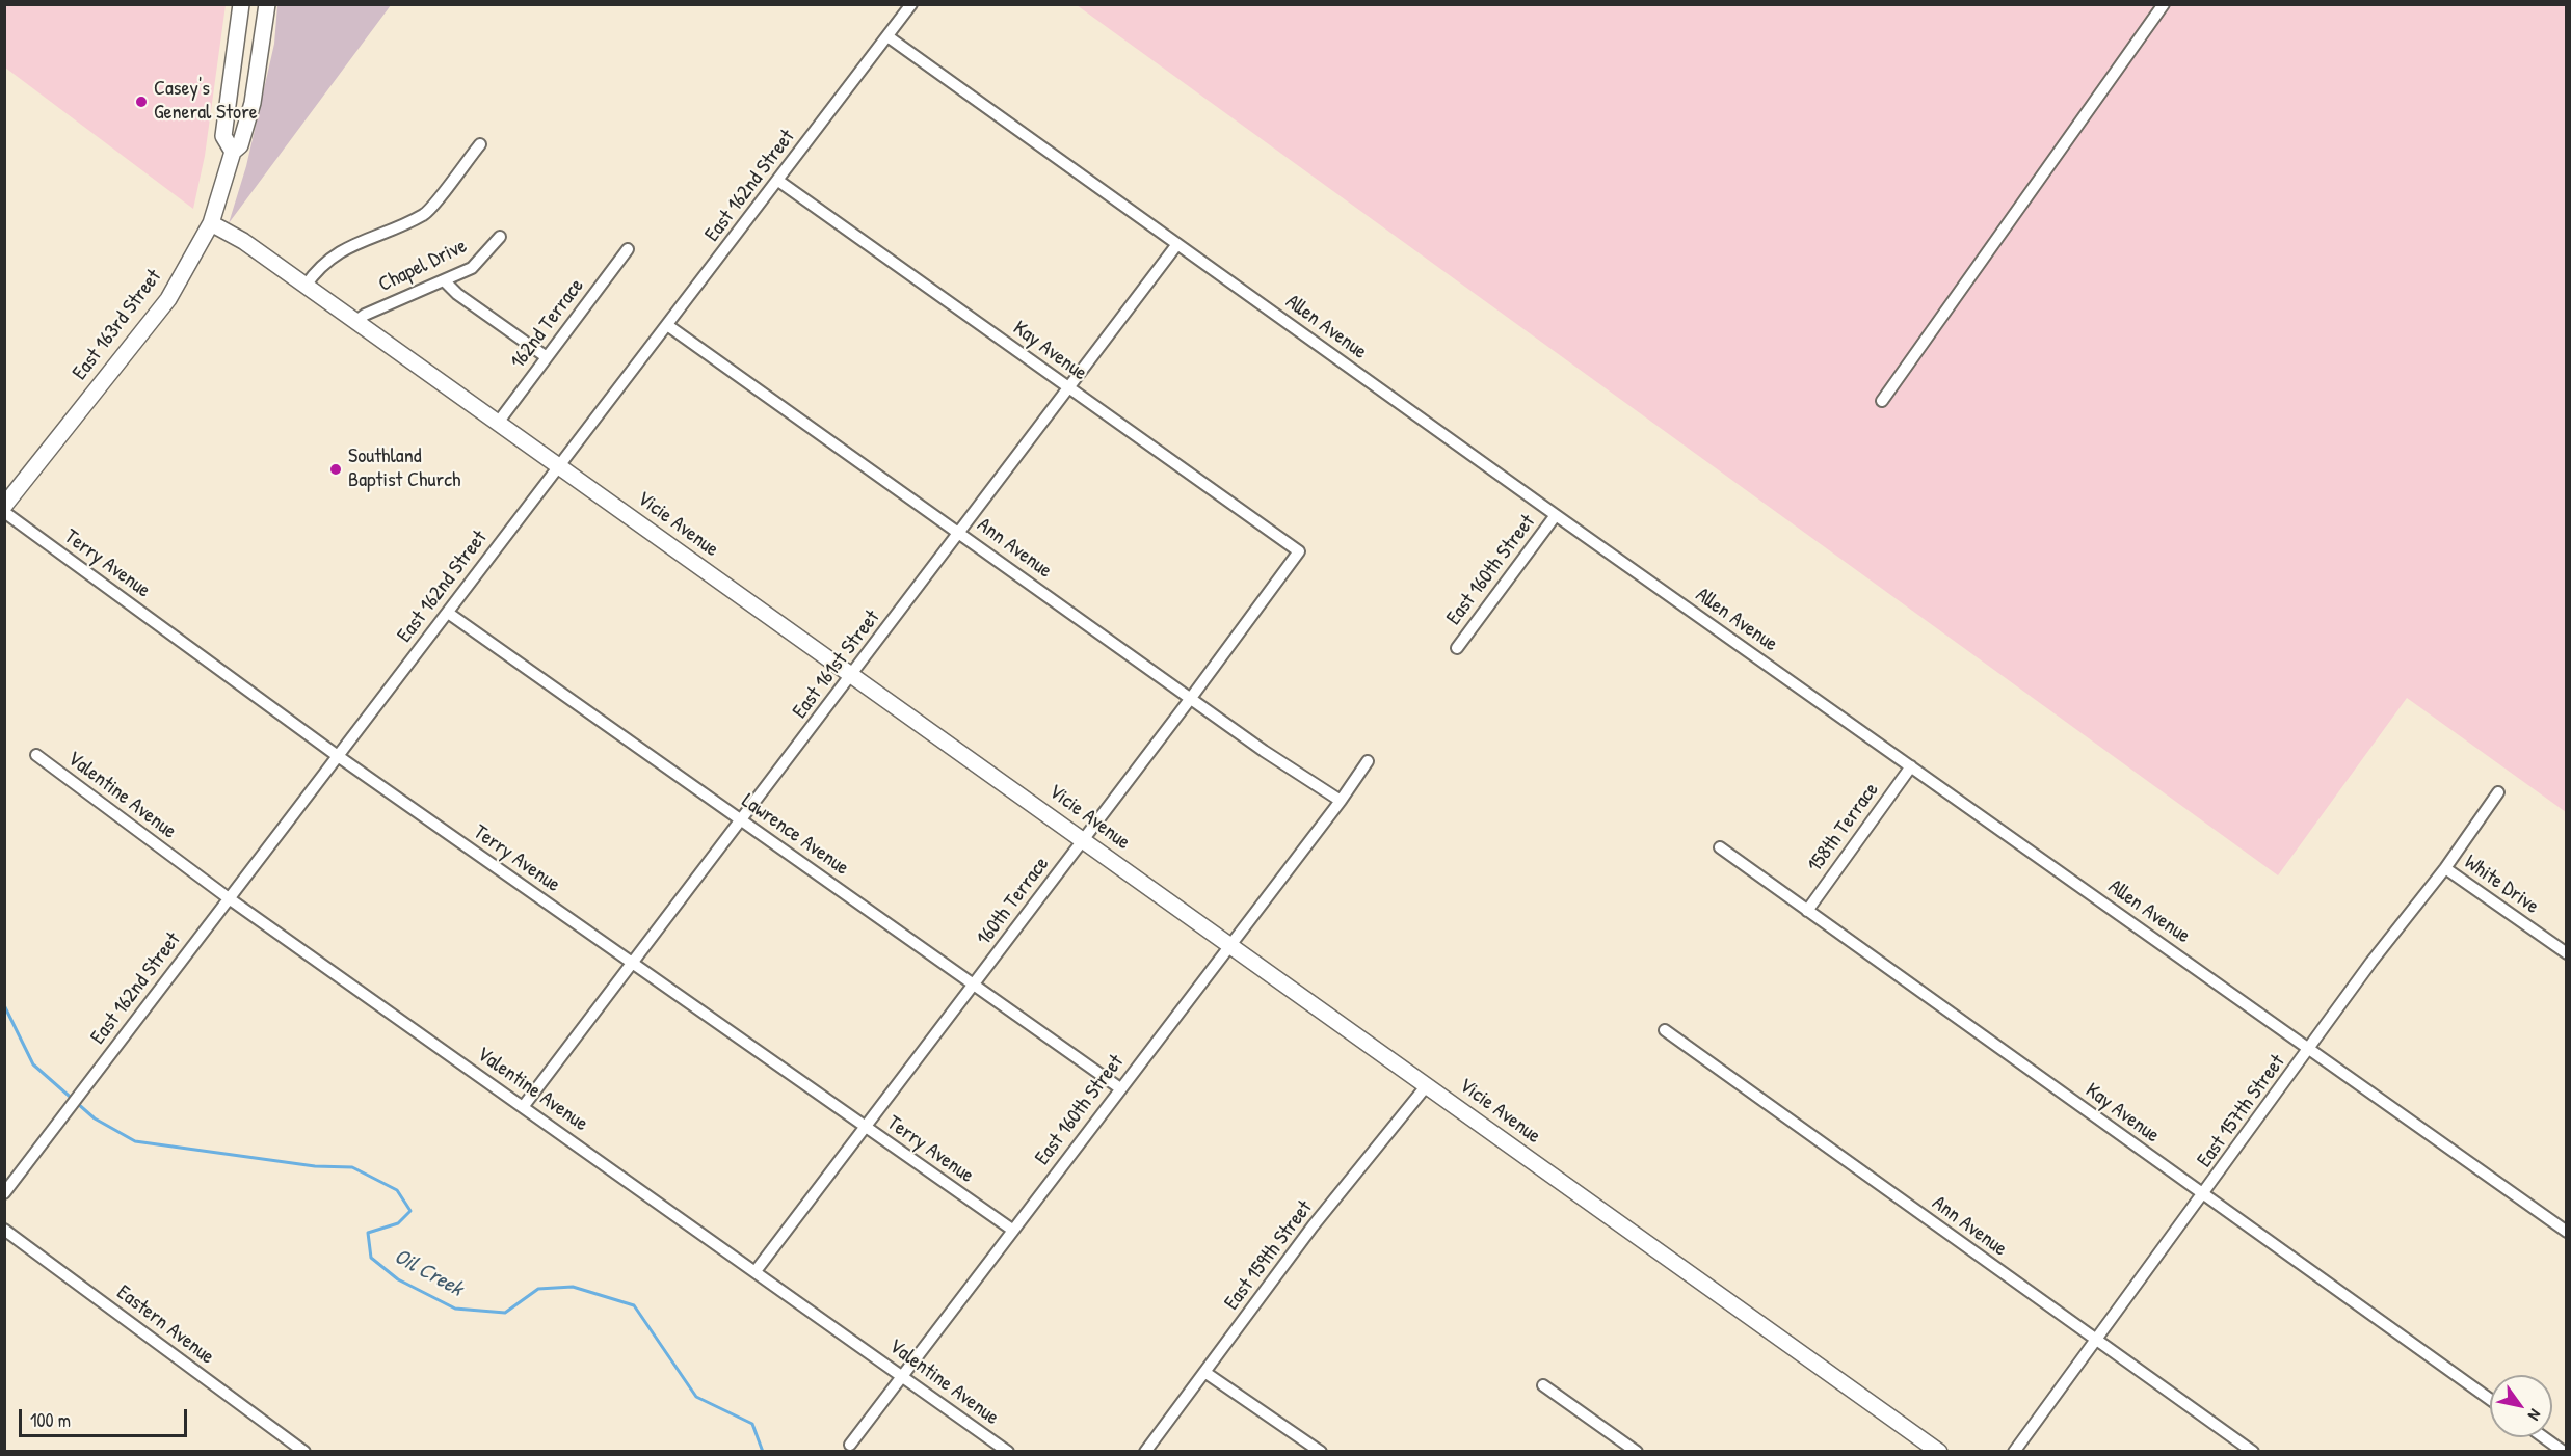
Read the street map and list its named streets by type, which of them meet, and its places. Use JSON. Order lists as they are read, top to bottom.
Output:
{
  "streets": {
    "street": [
      "East 162nd Street",
      "Chapel Drive",
      "162nd Terrace",
      "East 163rd Street",
      "Allen Avenue",
      "Kay Avenue",
      "Vicie Avenue",
      "Ann Avenue",
      "Terry Avenue",
      "East 160th Street",
      "East 161st Street",
      "Valentine Avenue",
      "158th Terrace",
      "Lawrence Avenue",
      "White Drive",
      "160th Terrace",
      "East 157th Street",
      "East 159th Street",
      "Eastern Avenue"
    ]
  },
  "crossings": [
    ["East 162nd Street", "Allen Avenue"],
    ["East 162nd Street", "Kay Avenue"],
    ["East 162nd Street", "Vicie Avenue"],
    ["East 162nd Street", "Ann Avenue"],
    ["East 162nd Street", "Terry Avenue"],
    ["East 162nd Street", "Valentine Avenue"],
    ["East 162nd Street", "Lawrence Avenue"],
    ["Chapel Drive", "Vicie Avenue"],
    ["162nd Terrace", "Vicie Avenue"],
    ["East 163rd Street", "Vicie Avenue"],
    ["Allen Avenue", "East 160th Street"],
    ["Allen Avenue", "East 161st Street"],
    ["Allen Avenue", "158th Terrace"],
    ["Allen Avenue", "East 157th Street"],
    ["Kay Avenue", "East 161st Street"],
    ["Kay Avenue", "158th Terrace"],
    ["Kay Avenue", "160th Terrace"],
    ["Kay Avenue", "East 157th Street"],
    ["Vicie Avenue", "East 160th Street"],
    ["Vicie Avenue", "East 161st Street"],
    ["Vicie Avenue", "160th Terrace"],
    ["Vicie Avenue", "East 159th Street"],
    ["Ann Avenue", "East 160th Street"],
    ["Ann Avenue", "East 161st Street"],
    ["Ann Avenue", "160th Terrace"],
    ["Ann Avenue", "East 157th Street"],
    ["Terry Avenue", "East 160th Street"],
    ["Terry Avenue", "East 161st Street"],
    ["Terry Avenue", "160th Terrace"],
    ["East 160th Street", "Valentine Avenue"],
    ["East 160th Street", "Lawrence Avenue"],
    ["East 161st Street", "Valentine Avenue"],
    ["East 161st Street", "Lawrence Avenue"],
    ["Valentine Avenue", "160th Terrace"],
    ["Lawrence Avenue", "160th Terrace"],
    ["White Drive", "East 157th Street"]
  ],
  "water": ["Oil Creek"],
  "places": ["Casey's General Store", "Southland Baptist Church"],
  "scale_bar": "100 m",
  "north": "bottom right"
}
